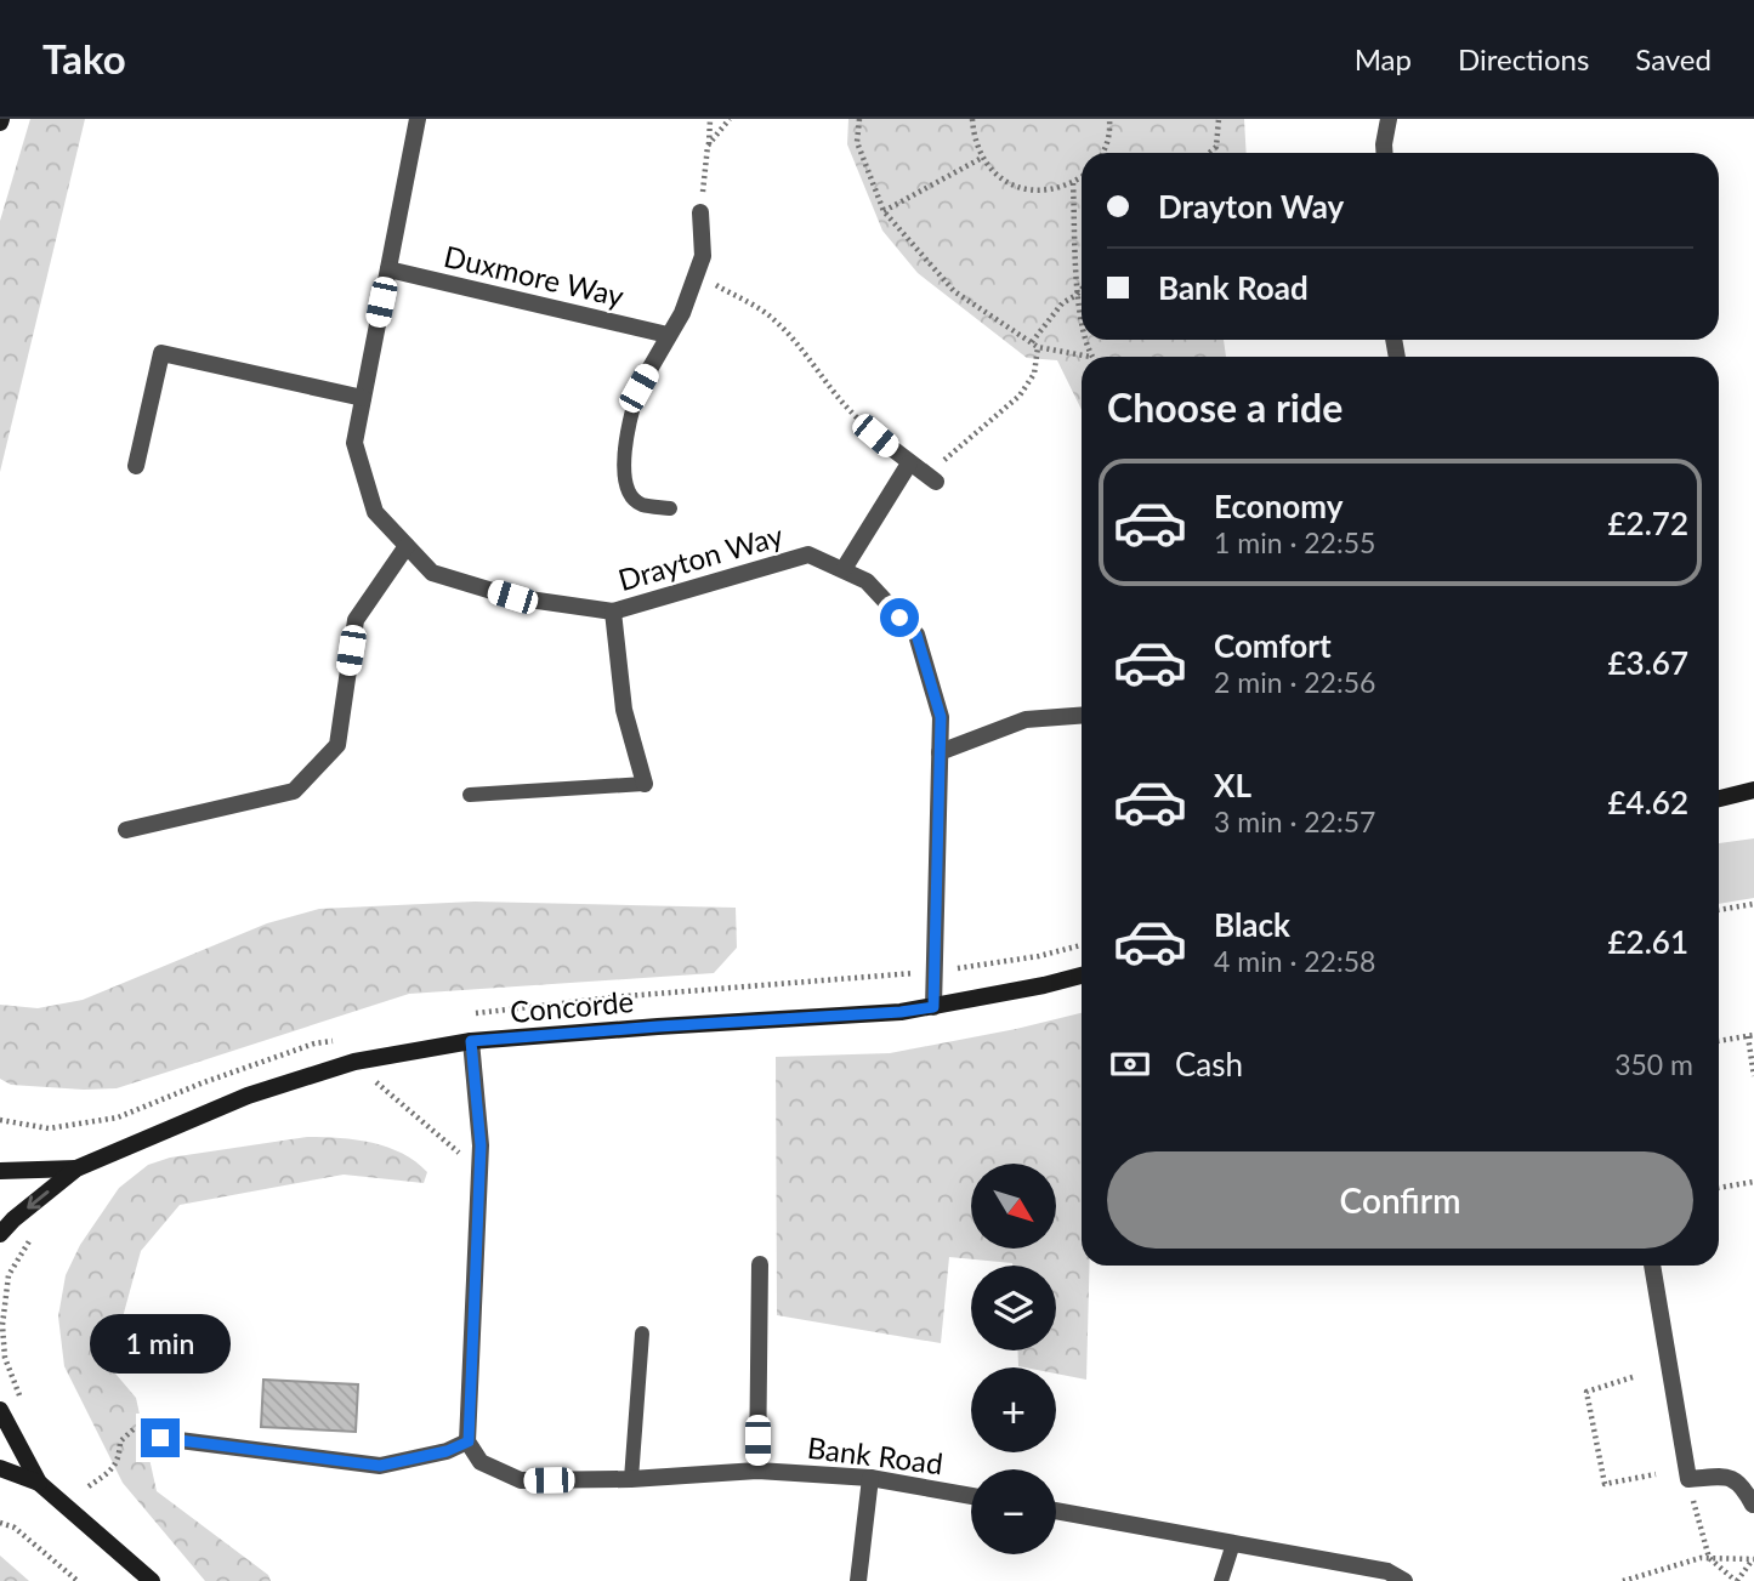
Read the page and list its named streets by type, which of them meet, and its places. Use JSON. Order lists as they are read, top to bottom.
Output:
{
  "streets": {
    "street": [
      "Duxmore Way",
      "Drayton Way",
      "Concorde",
      "Bank Road"
    ]
  },
  "crossings": [
    ["Duxmore Way", "Drayton Way"],
    ["Drayton Way", "Concorde"]
  ],
  "north": "bottom right",
  "page": {
    "header": "Tako",
    "nav": ["Map", "Directions", "Saved"],
    "banner": ["Drayton Way", "Bank Road"],
    "heading": "Choose a ride",
    "list": [
      {
        "name": "Economy",
        "note": "1 min · 22:55",
        "value": "£2.72"
      },
      {
        "name": "Comfort",
        "note": "2 min · 22:56",
        "value": "£3.67"
      },
      {
        "name": "XL",
        "note": "3 min · 22:57",
        "value": "£4.62"
      },
      {
        "name": "Black",
        "note": "4 min · 22:58",
        "value": "£2.61"
      }
    ],
    "pay": ["Cash", "350 m"],
    "buttons": "Confirm",
    "map_buttons": ["+", "−"],
    "bubble": "1 min"
  }
}
